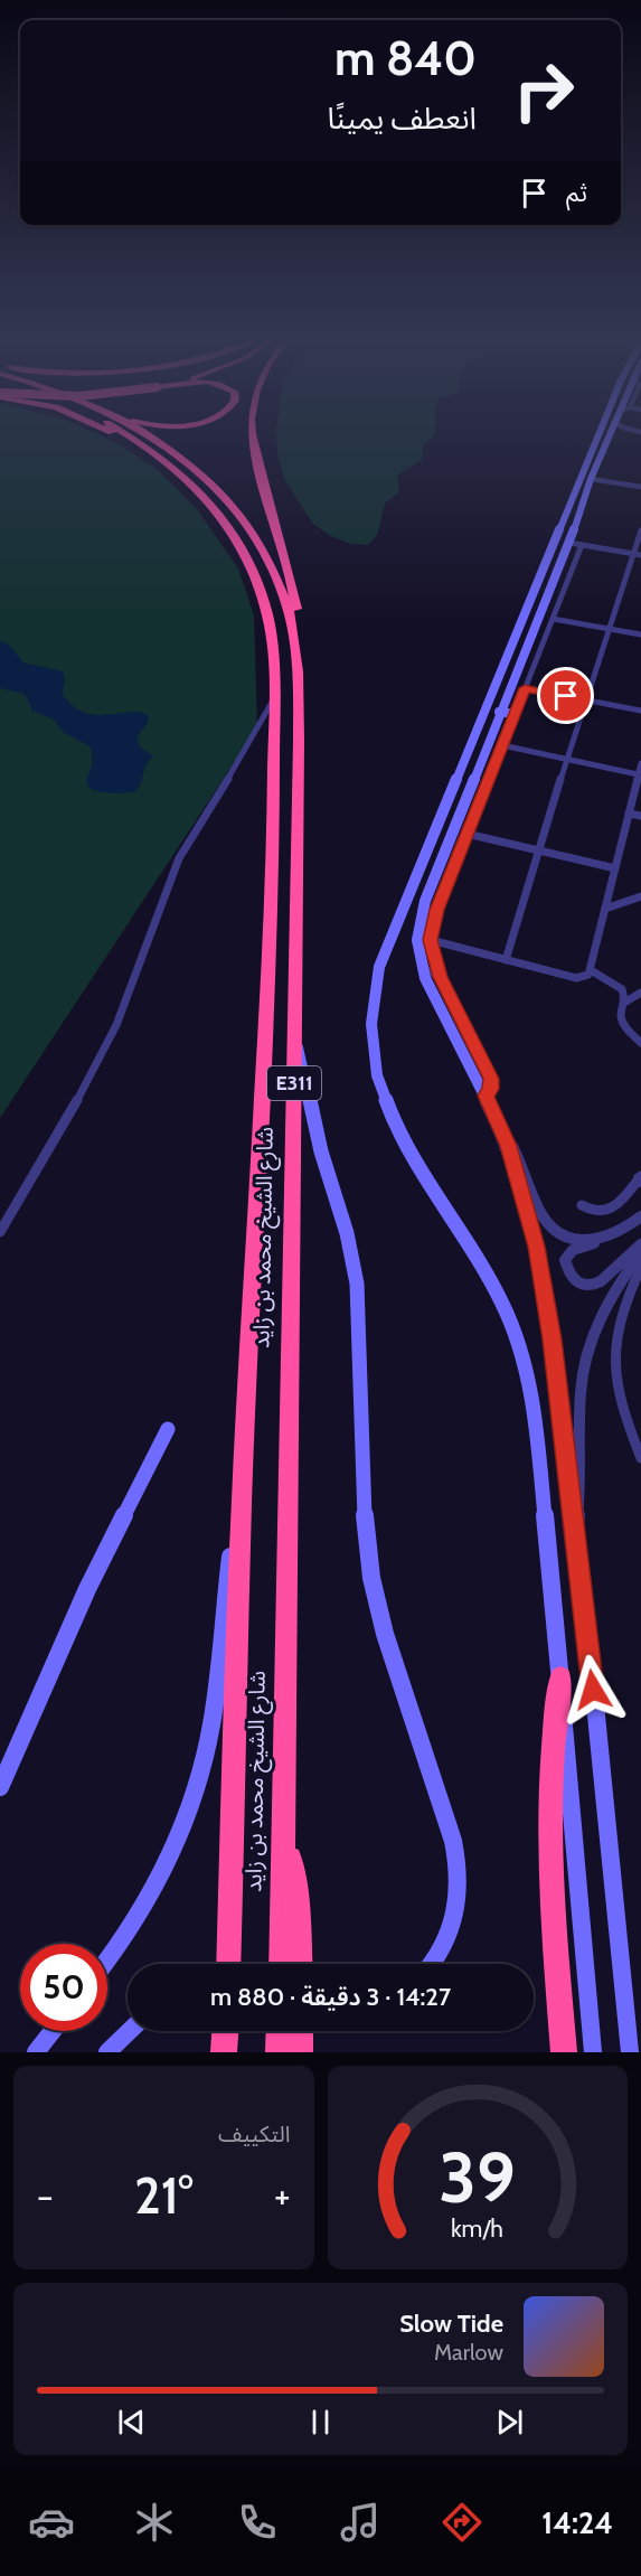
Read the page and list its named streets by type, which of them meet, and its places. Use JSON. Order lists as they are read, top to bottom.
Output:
{
  "streets": {
    "highway": ["E311", "شارع الشيخ محمد بن زايد"]
  },
  "page": {
    "turn": ["840 m", "انعطف يمينًا"],
    "then": "ثم",
    "limit": "50",
    "trip": "14:27 · 3 دقيقة · 880 m",
    "tile": "التكييف",
    "heat": ["−", "21°", "+"],
    "song": ["Slow Tide", "Marlow"],
    "tabs": "14:24",
    "gauge": ["39", "km/h"]
  }
}
